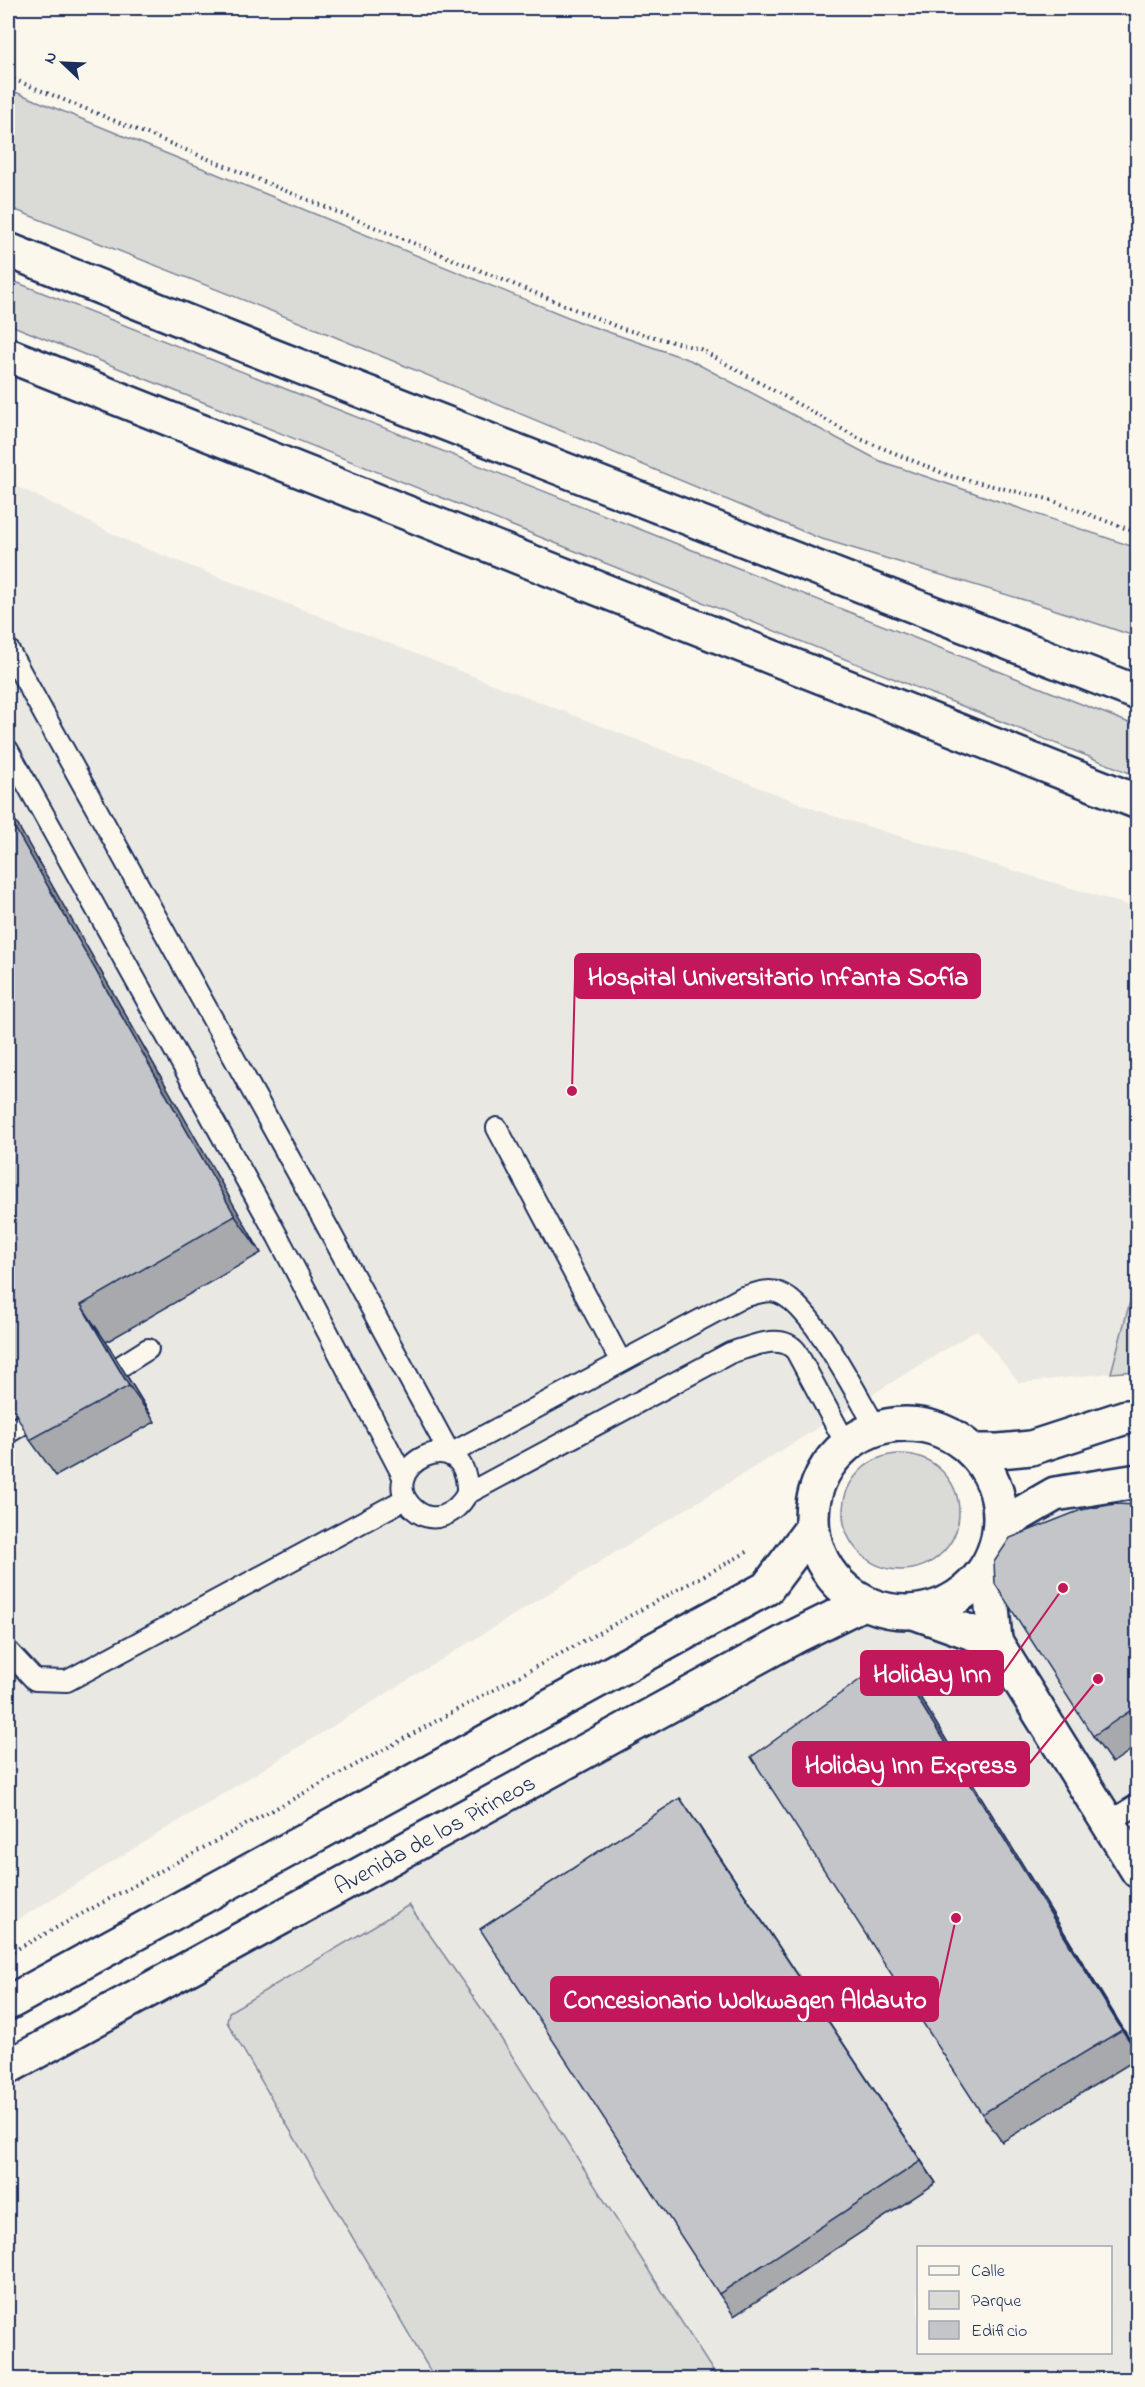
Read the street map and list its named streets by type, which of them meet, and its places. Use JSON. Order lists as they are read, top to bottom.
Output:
{
  "streets": {
    "main road": ["Avenida de los Pirineos"]
  },
  "places": [
    "Hospital Universitario Infanta Sofía",
    "Holiday Inn",
    "Holiday Inn Express",
    "Concesionario Wolkwagen Aldauto"
  ],
  "legend": ["Calle", "Parque", "Edificio"],
  "north": "top left"
}
